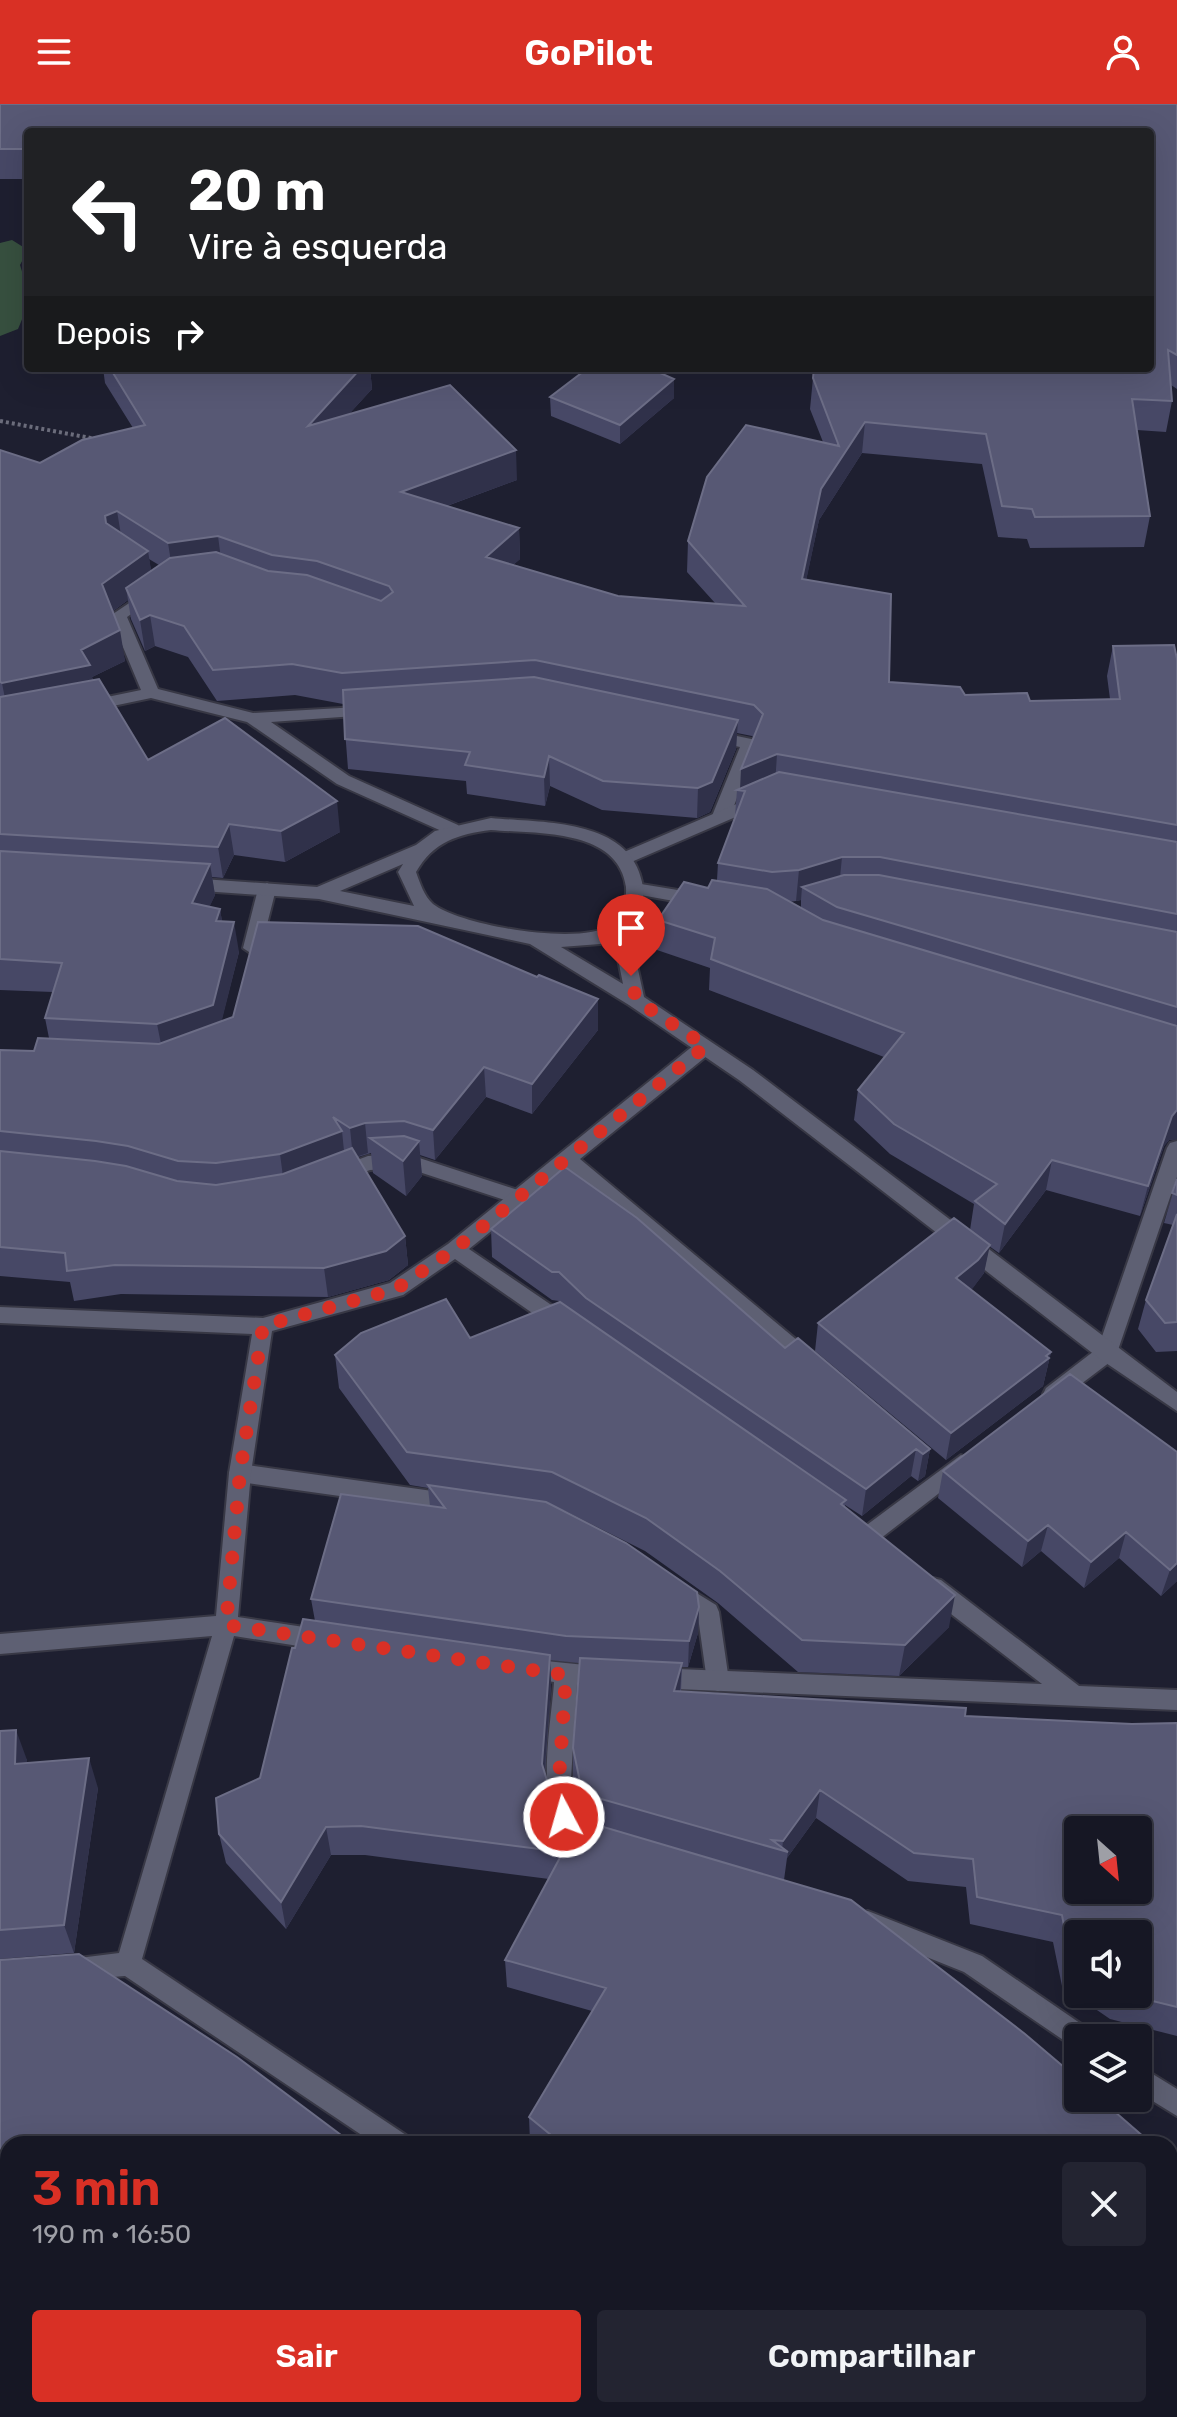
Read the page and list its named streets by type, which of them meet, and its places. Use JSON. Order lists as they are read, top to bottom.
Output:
{
  "north": "bottom right",
  "page": {
    "header": "GoPilot",
    "turn": ["20 m", "Vire à esquerda"],
    "then": "Depois",
    "heading": ["3 min", "190 m · 16:50"],
    "buttons": ["Sair", "Compartilhar"]
  }
}
